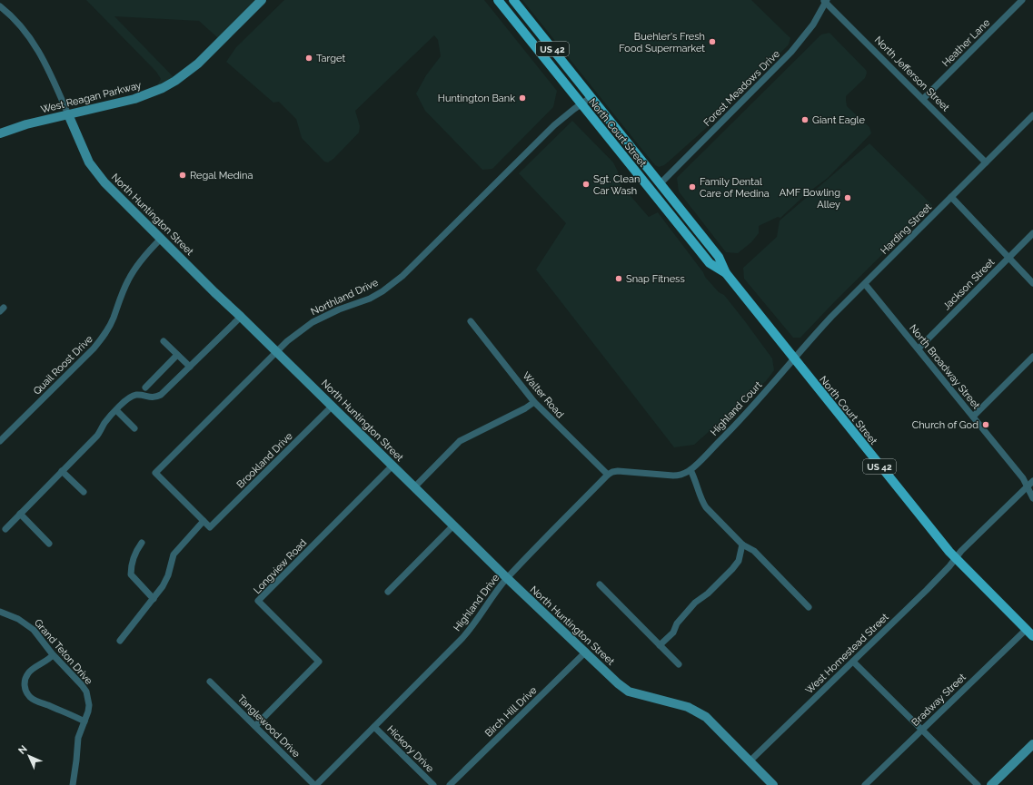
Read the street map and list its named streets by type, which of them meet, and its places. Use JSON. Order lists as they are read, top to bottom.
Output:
{
  "streets": {
    "main road": ["US 42", "North Court Street"],
    "street": [
      "Heather Lane",
      "North Jefferson Street",
      "Forest Meadows Drive",
      "West Reagan Parkway",
      "North Huntington Street",
      "Harding Street",
      "Jackson Street",
      "Northland Drive",
      "Quail Roost Drive",
      "North Broadway Street",
      "Walter Road",
      "Highland Court",
      "Brookland Drive",
      "Longview Road",
      "Highland Drive",
      "Grand Teton Drive",
      "West Homestead Street",
      "Bradway Street",
      "Birch Hill Drive",
      "Tanglewood Drive",
      "Hickory Drive"
    ]
  },
  "crossings": [
    ["Heather Lane", "North Jefferson Street"],
    ["North Jefferson Street", "Forest Meadows Drive"],
    ["North Jefferson Street", "Harding Street"],
    ["Forest Meadows Drive", "North Court Street"],
    ["West Reagan Parkway", "North Huntington Street"],
    ["North Court Street", "Harding Street"],
    ["North Court Street", "Northland Drive"],
    ["North Court Street", "Highland Court"],
    ["North Court Street", "West Homestead Street"],
    ["North Court Street", "Bradway Street"],
    ["North Huntington Street", "Northland Drive"],
    ["North Huntington Street", "Quail Roost Drive"],
    ["North Huntington Street", "Brookland Drive"],
    ["North Huntington Street", "Longview Road"],
    ["North Huntington Street", "Highland Drive"],
    ["North Huntington Street", "West Homestead Street"],
    ["North Huntington Street", "Birch Hill Drive"],
    ["Harding Street", "North Broadway Street"],
    ["Harding Street", "Highland Court"],
    ["Jackson Street", "North Broadway Street"],
    ["Northland Drive", "Brookland Drive"],
    ["North Broadway Street", "West Homestead Street"],
    ["Walter Road", "Highland Drive"],
    ["Longview Road", "Tanglewood Drive"],
    ["Highland Drive", "Tanglewood Drive"],
    ["Highland Drive", "Hickory Drive"]
  ],
  "places": [
    "Buehler's Fresh Food Supermarket",
    "Target",
    "Huntington Bank",
    "Giant Eagle",
    "Regal Medina",
    "Sgt. Clean Car Wash",
    "Family Dental Care of Medina",
    "AMF Bowling Alley",
    "Snap Fitness",
    "Church of God"
  ],
  "north": "top left"
}
